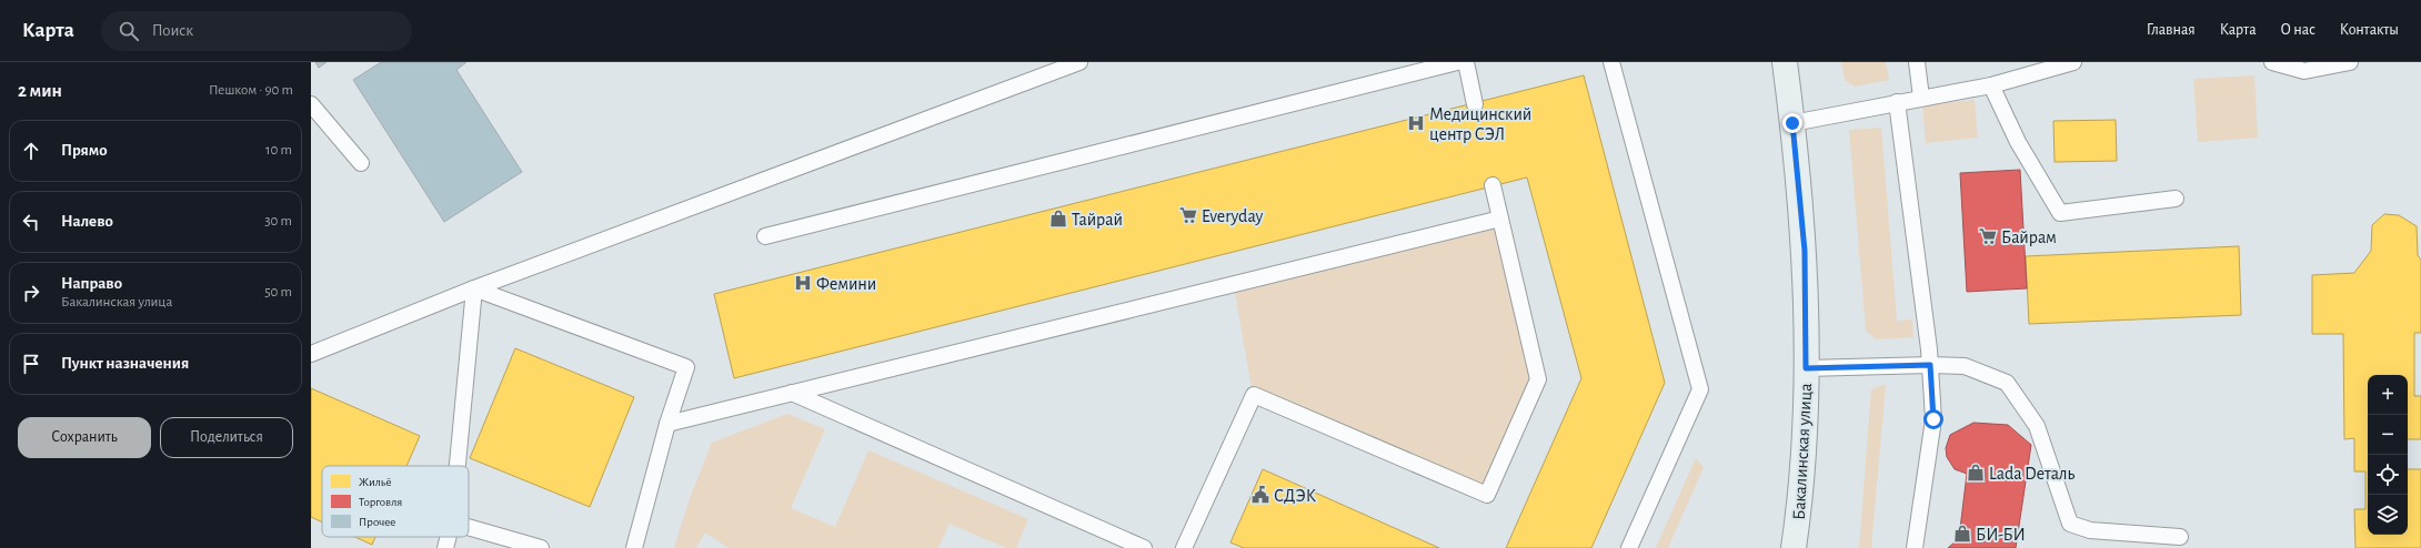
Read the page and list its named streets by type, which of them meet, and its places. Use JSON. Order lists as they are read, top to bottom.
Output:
{
  "streets": {
    "main road": ["Бакалинская улица"]
  },
  "places": {
    "hospital": ["Медицинский центр СЭЛ", "Фемини"],
    "supermarket": ["Everyday", "Байрам"],
    "shop": ["Тайрай", "Lada Dеталь", "БИ-БИ"],
    "public building": ["СДЭК"]
  },
  "legend": ["Жильё", "Торговля", "Прочее"],
  "page": {
    "header": "Карта",
    "search": "Поиск",
    "nav": [
      "Главная",
      "Карта",
      "О нас",
      "Контакты"
    ],
    "heading": ["2 мин", "Пешком · 90 m"],
    "list": [
      ["Прямо", "10 m"],
      ["Налево", "30 m"],
      ["Направо", "Бакалинская улица", "50 m"],
      "Пункт назначения"
    ],
    "map_buttons": ["+", "−"],
    "buttons": ["Сохранить", "Поделиться"]
  }
}
